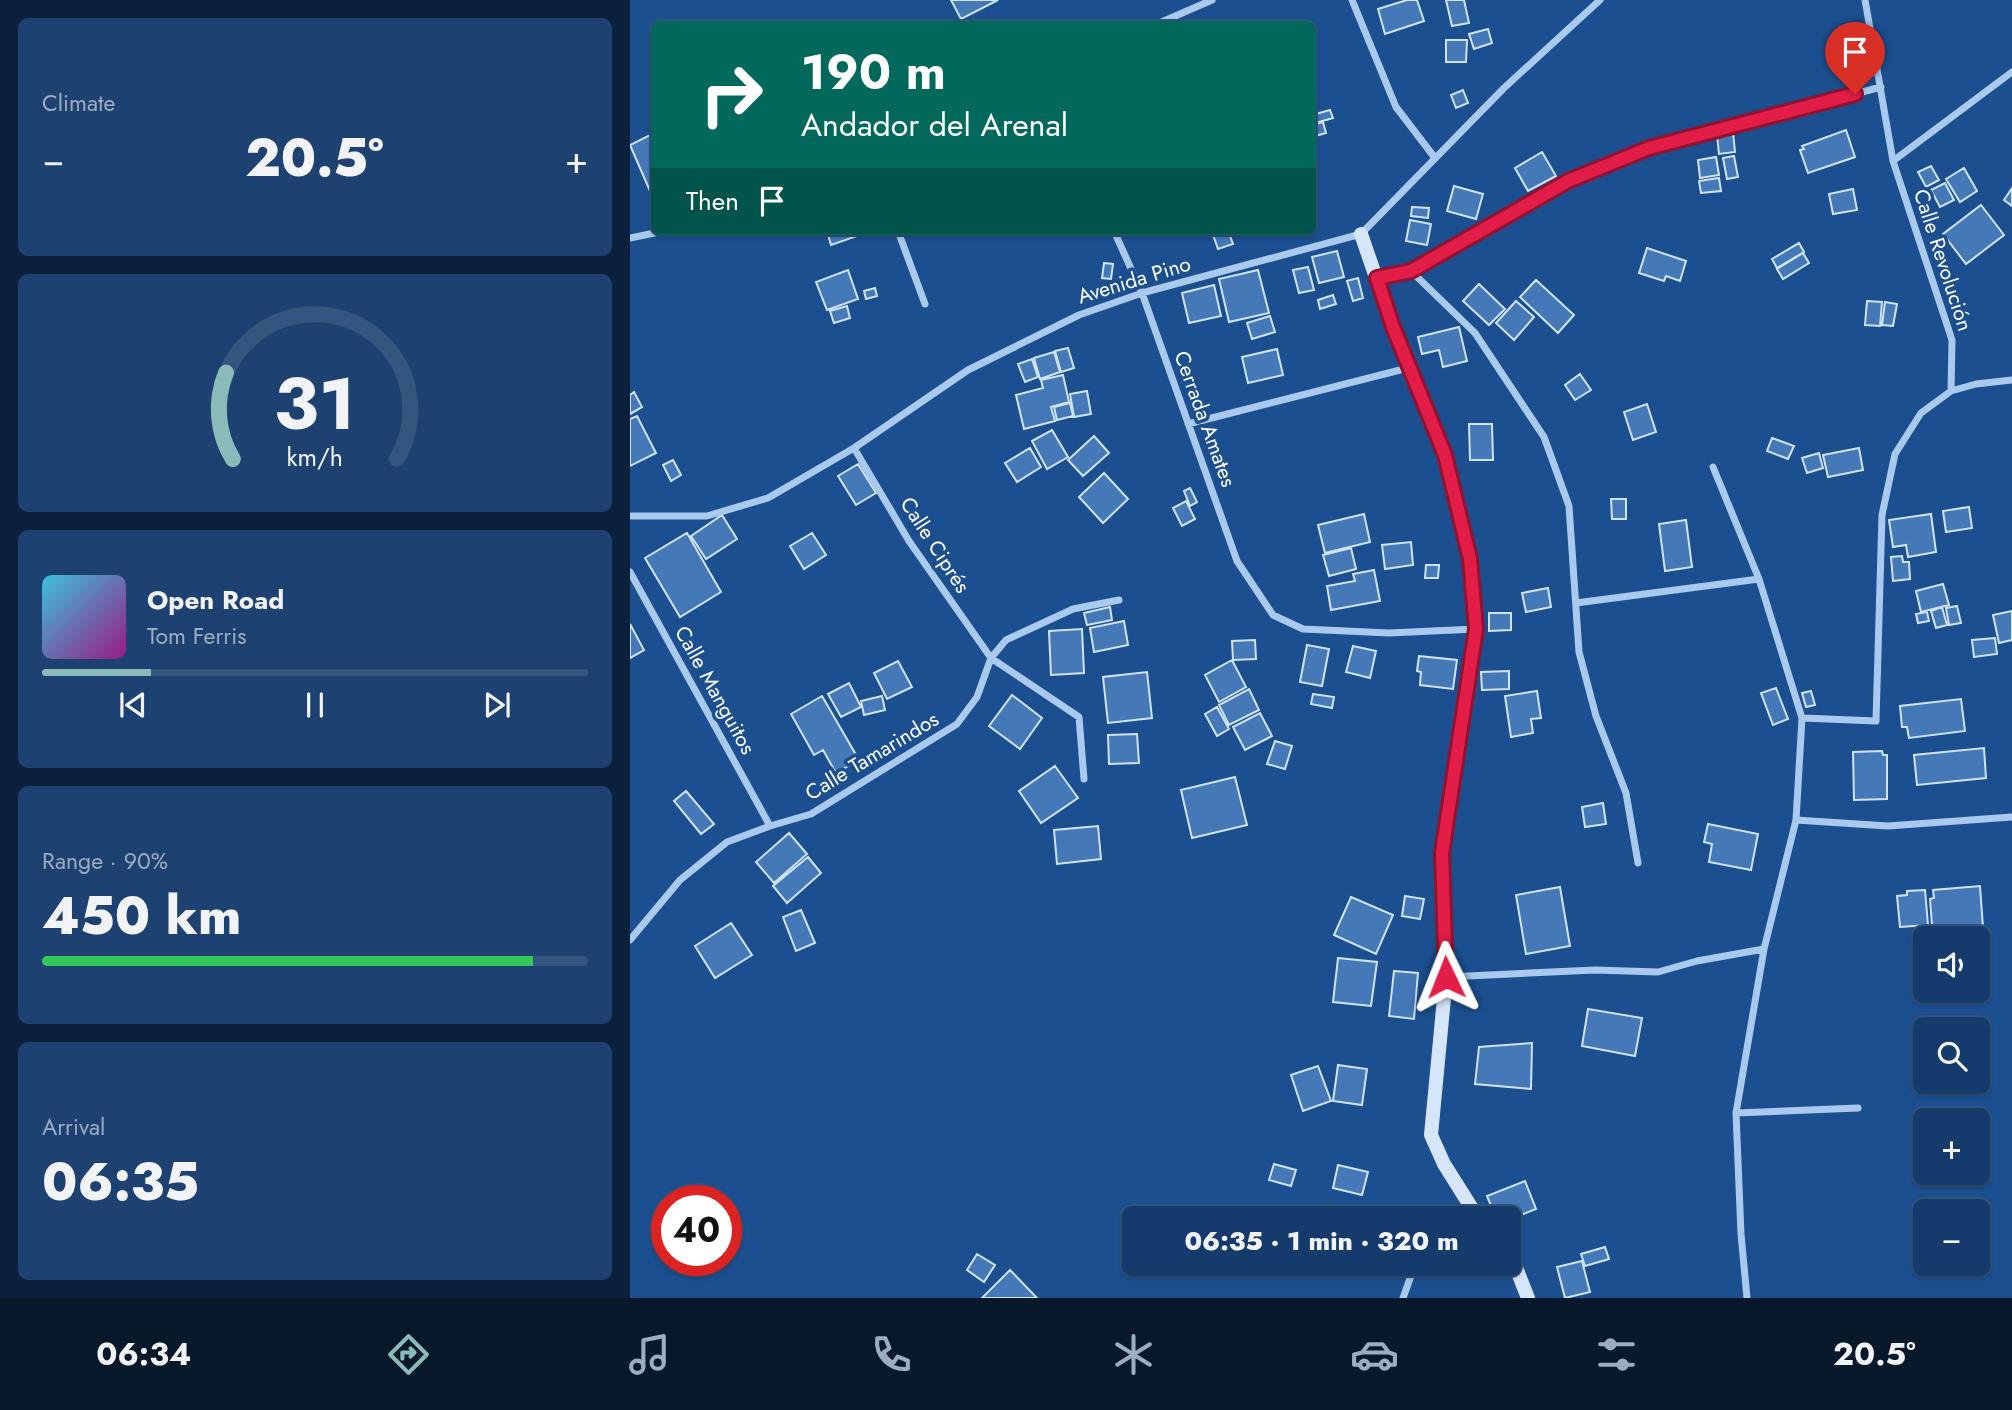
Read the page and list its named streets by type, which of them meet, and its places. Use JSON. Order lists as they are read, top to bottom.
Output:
{
  "streets": {
    "street": [
      "Calle Revolución",
      "Avenida Pino",
      "Cerrada Amates",
      "Calle Ciprés",
      "Calle Manguitos",
      "Calle Tamarindos"
    ]
  },
  "crossings": [
    ["Avenida Pino", "Cerrada Amates"],
    ["Avenida Pino", "Calle Ciprés"],
    ["Calle Ciprés", "Calle Tamarindos"],
    ["Calle Manguitos", "Calle Tamarindos"]
  ],
  "page": {
    "tile": [
      "Climate",
      ["Range · 90%", "450 km"],
      ["Arrival", "06:35"]
    ],
    "turn": ["190 m", "Andador del Arenal"],
    "heat": ["−", "20.5°", "+"],
    "then": "Then",
    "song": ["Open Road", "Tom Ferris"],
    "map_buttons": ["+", "−"],
    "limit": "40",
    "trip": "06:35 · 1 min · 320 m",
    "tabs": ["06:34", "20.5°"],
    "gauge": ["31", "km/h"]
  }
}
